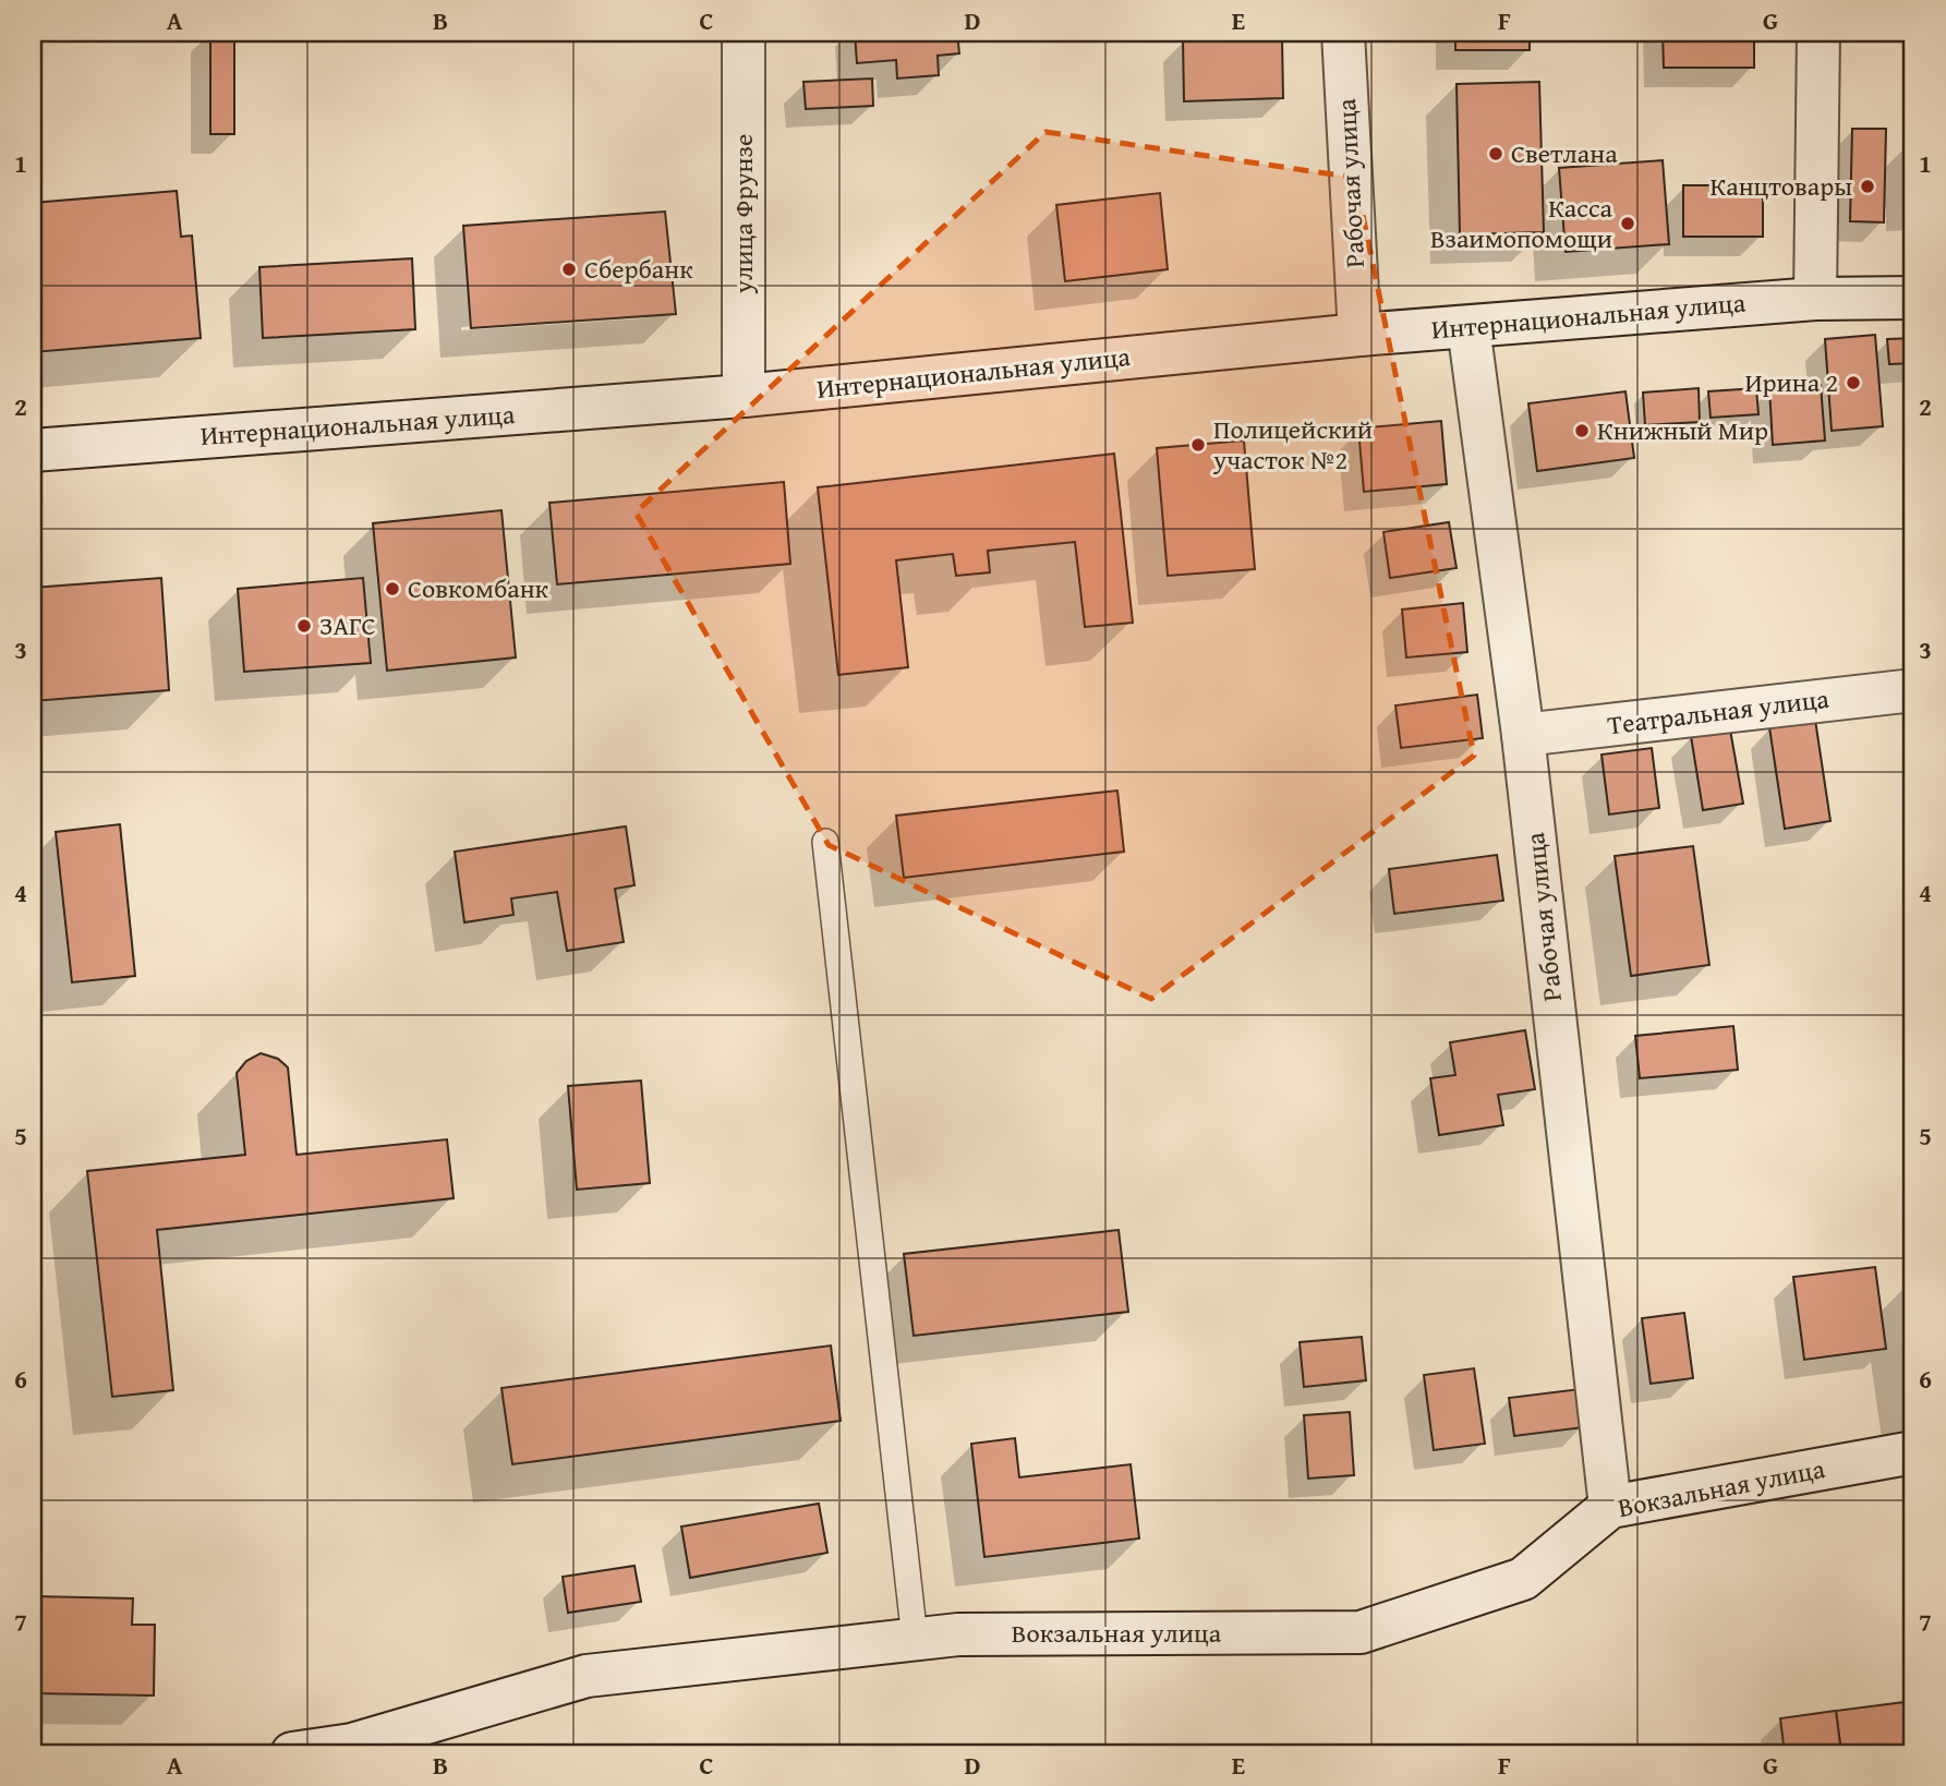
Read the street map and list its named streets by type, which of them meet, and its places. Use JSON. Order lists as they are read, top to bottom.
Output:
{
  "streets": {
    "street": [
      "Рабочая улица",
      "улица Фрунзе",
      "Интернациональная улица",
      "Театральная улица",
      "Вокзальная улица"
    ]
  },
  "crossings": [
    ["Рабочая улица", "Интернациональная улица"],
    ["Рабочая улица", "Театральная улица"],
    ["Рабочая улица", "Вокзальная улица"],
    ["улица Фрунзе", "Интернациональная улица"]
  ],
  "places": [
    "Светлана",
    "Канцтовары",
    "Касса Взаимопомощи",
    "Сбербанк",
    "Ирина 2",
    "Книжный Мир",
    "Полицейский участок №2",
    "Совкомбанк",
    "ЗАГС"
  ],
  "grid": {
    "columns": [
      "A",
      "B",
      "C",
      "D",
      "E",
      "F",
      "G"
    ],
    "rows": [
      "1",
      "2",
      "3",
      "4",
      "5",
      "6",
      "7"
    ]
  }
}
